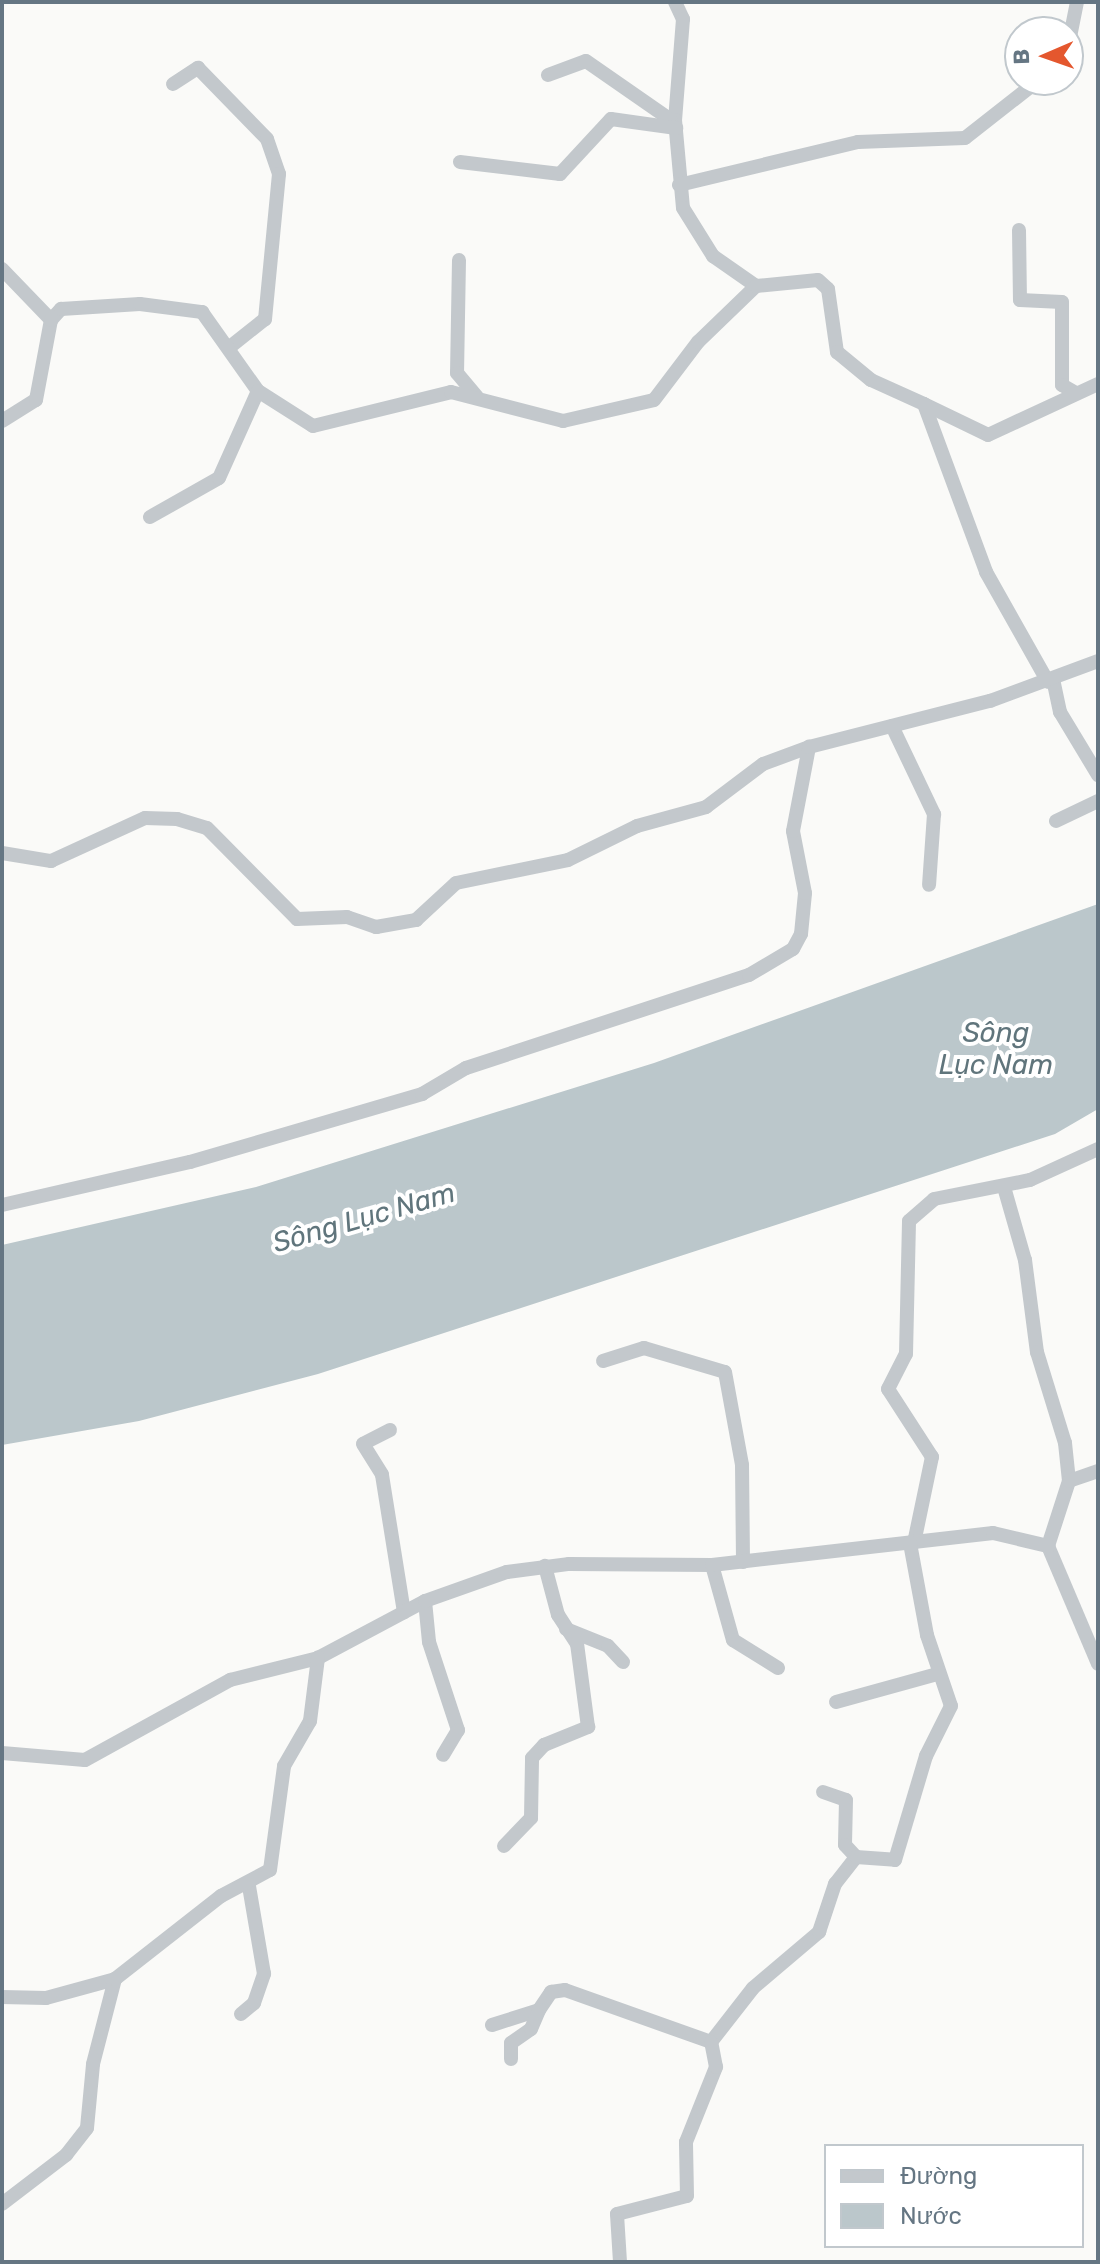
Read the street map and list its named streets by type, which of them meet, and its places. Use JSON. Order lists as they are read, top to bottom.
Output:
{
  "water": ["Sông Lục Nam"],
  "legend": ["Đường", "Nước"],
  "north": "left"
}
